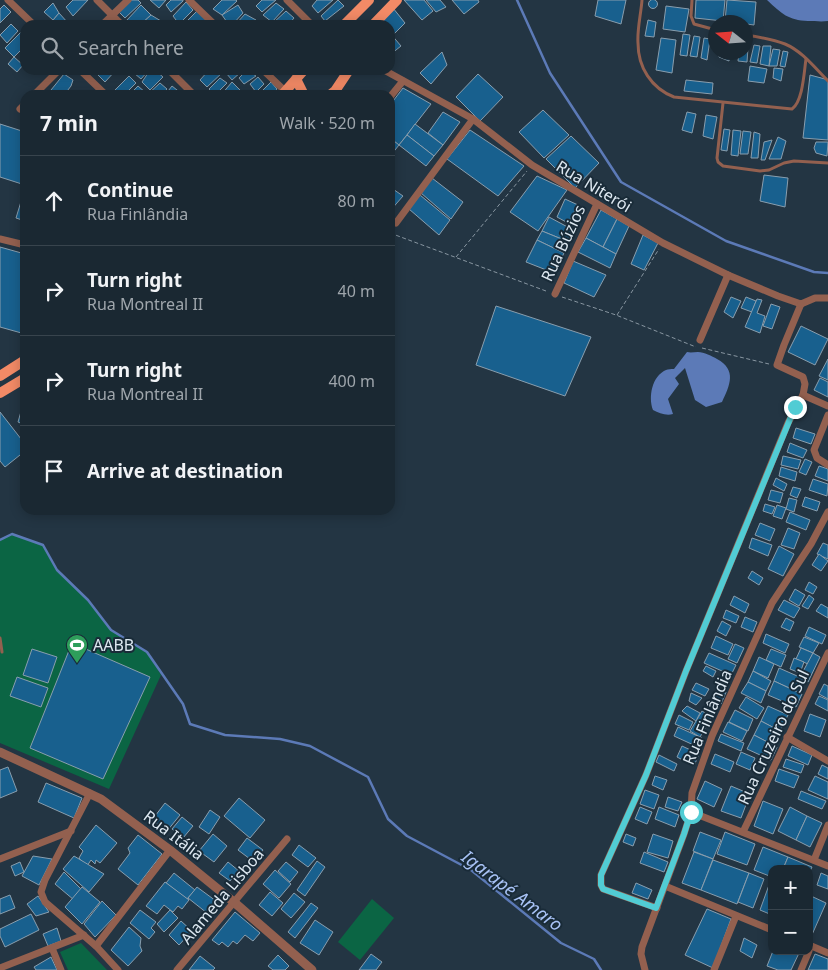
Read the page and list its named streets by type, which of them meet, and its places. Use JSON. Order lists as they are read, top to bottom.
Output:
{
  "streets": {
    "street": [
      "Rua Niterói",
      "Rua Búzios",
      "Rua Finlândia",
      "Rua Cruzeiro do Sul",
      "Rua Itália",
      "Alameda Lisboa"
    ]
  },
  "crossings": [
    ["Rua Niterói", "Rua Búzios"],
    ["Rua Itália", "Alameda Lisboa"]
  ],
  "water": ["Igarapé Amaro"],
  "places": {
    "sports": ["AABB"]
  },
  "north": "left",
  "page": {
    "search": "Search here",
    "heading": ["7 min", "Walk · 520 m"],
    "list": [
      ["Continue", "Rua Finlândia", "80 m"],
      ["Turn right", "Rua Montreal II", "40 m"],
      ["Turn right", "Rua Montreal II", "400 m"],
      "Arrive at destination"
    ],
    "map_buttons": ["+", "−"]
  }
}
